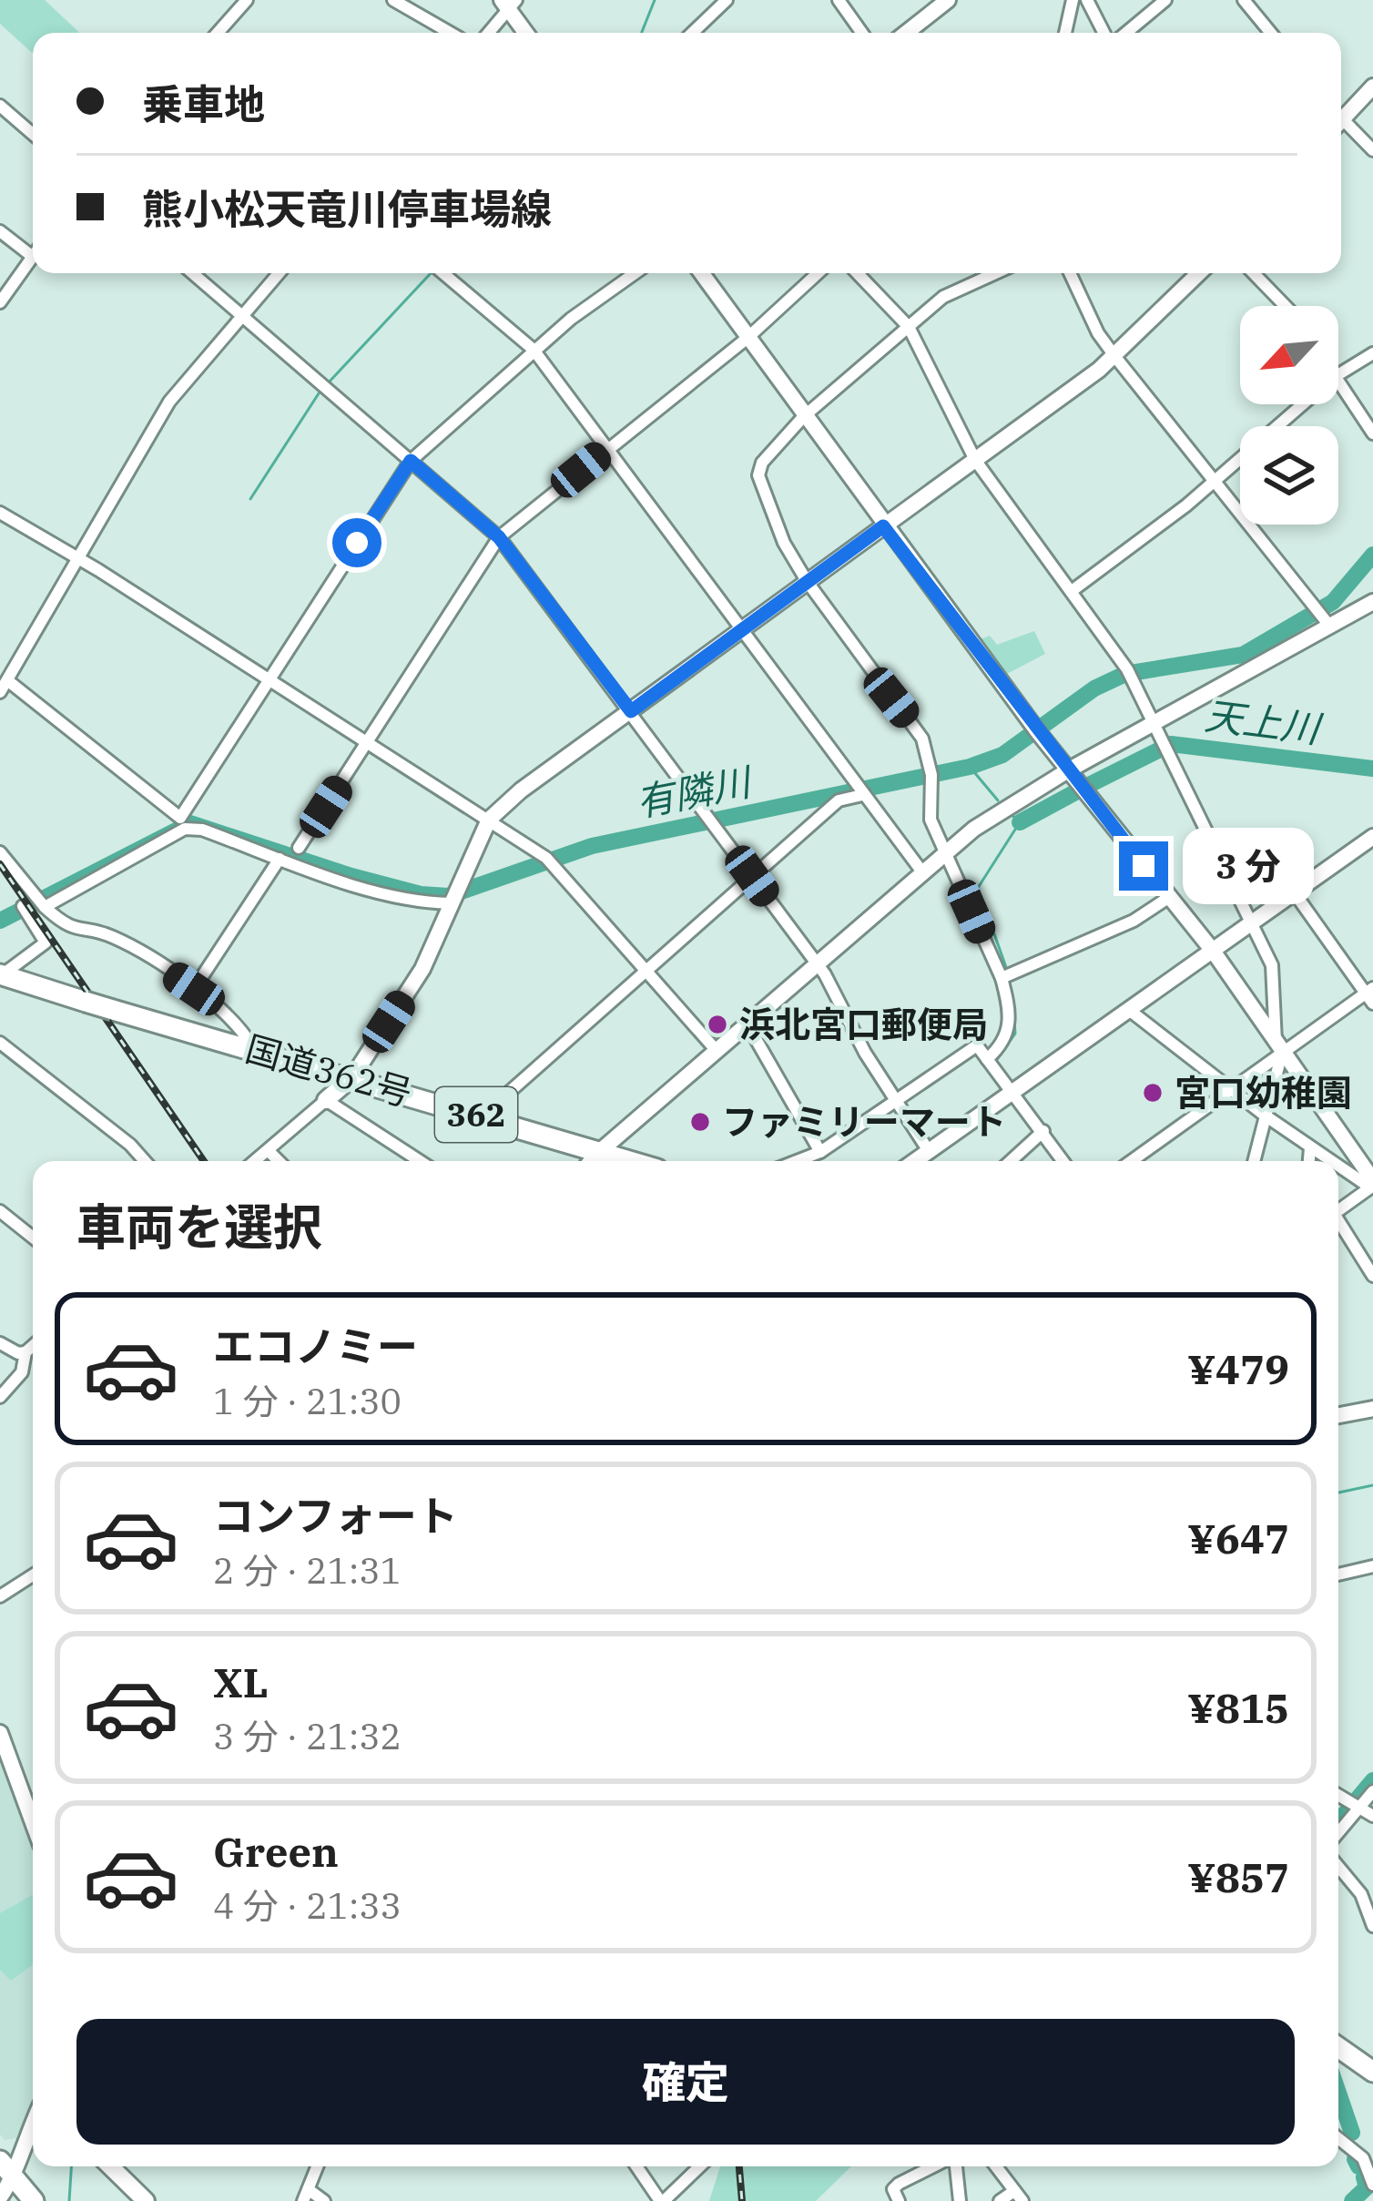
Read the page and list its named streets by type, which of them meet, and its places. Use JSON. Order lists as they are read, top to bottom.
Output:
{
  "streets": {
    "highway": ["国道362号", "362"]
  },
  "water": ["天上川", "有隣川"],
  "places": ["浜北宮口郵便局", "宮口幼稚園", "ファミリーマート"],
  "north": "bottom left",
  "page": {
    "banner": ["乗車地", "熊小松天竜川停車場線"],
    "bubble": "3 分",
    "heading": "車両を選択",
    "list": [
      {
        "name": "エコノミー",
        "note": "1 分 · 21:30",
        "value": "¥479"
      },
      {
        "name": "コンフォート",
        "note": "2 分 · 21:31",
        "value": "¥647"
      },
      {
        "name": "XL",
        "note": "3 分 · 21:32",
        "value": "¥815"
      },
      {
        "name": "Green",
        "note": "4 分 · 21:33",
        "value": "¥857"
      }
    ],
    "buttons": "確定"
  }
}
